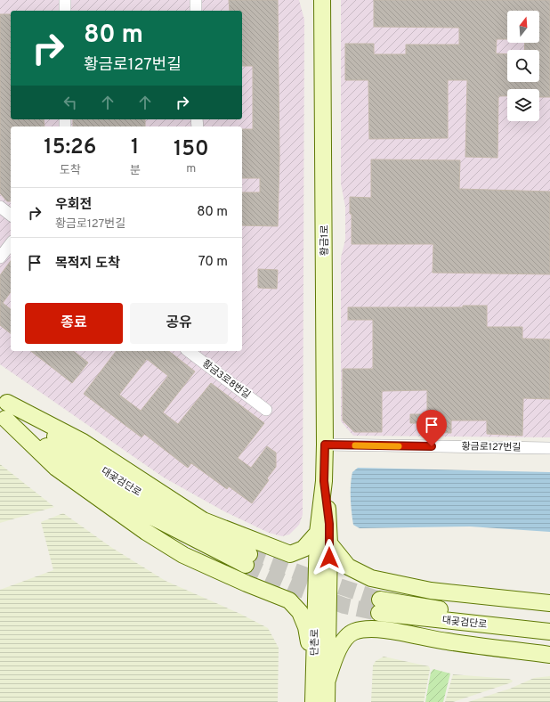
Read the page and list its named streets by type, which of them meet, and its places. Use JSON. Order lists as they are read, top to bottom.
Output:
{
  "streets": {
    "main road": ["황금1로", "대곶검단로", "단촌로"],
    "street": ["황금3로8번길", "황금로127번길"]
  },
  "crossings": [
    ["황금1로", "황금로127번길"],
    ["황금1로", "단촌로"]
  ],
  "north": "top",
  "page": {
    "turn": ["80 m", "황금로127번길"],
    "eta": [
      "15:26",
      "도착",
      "1",
      "분",
      "150",
      "m"
    ],
    "list": [
      {
        "name": "우회전",
        "note": "황금로127번길",
        "value": "80 m"
      },
      {
        "name": "목적지 도착",
        "value": "70 m"
      }
    ],
    "buttons": ["종료", "공유"]
  }
}
